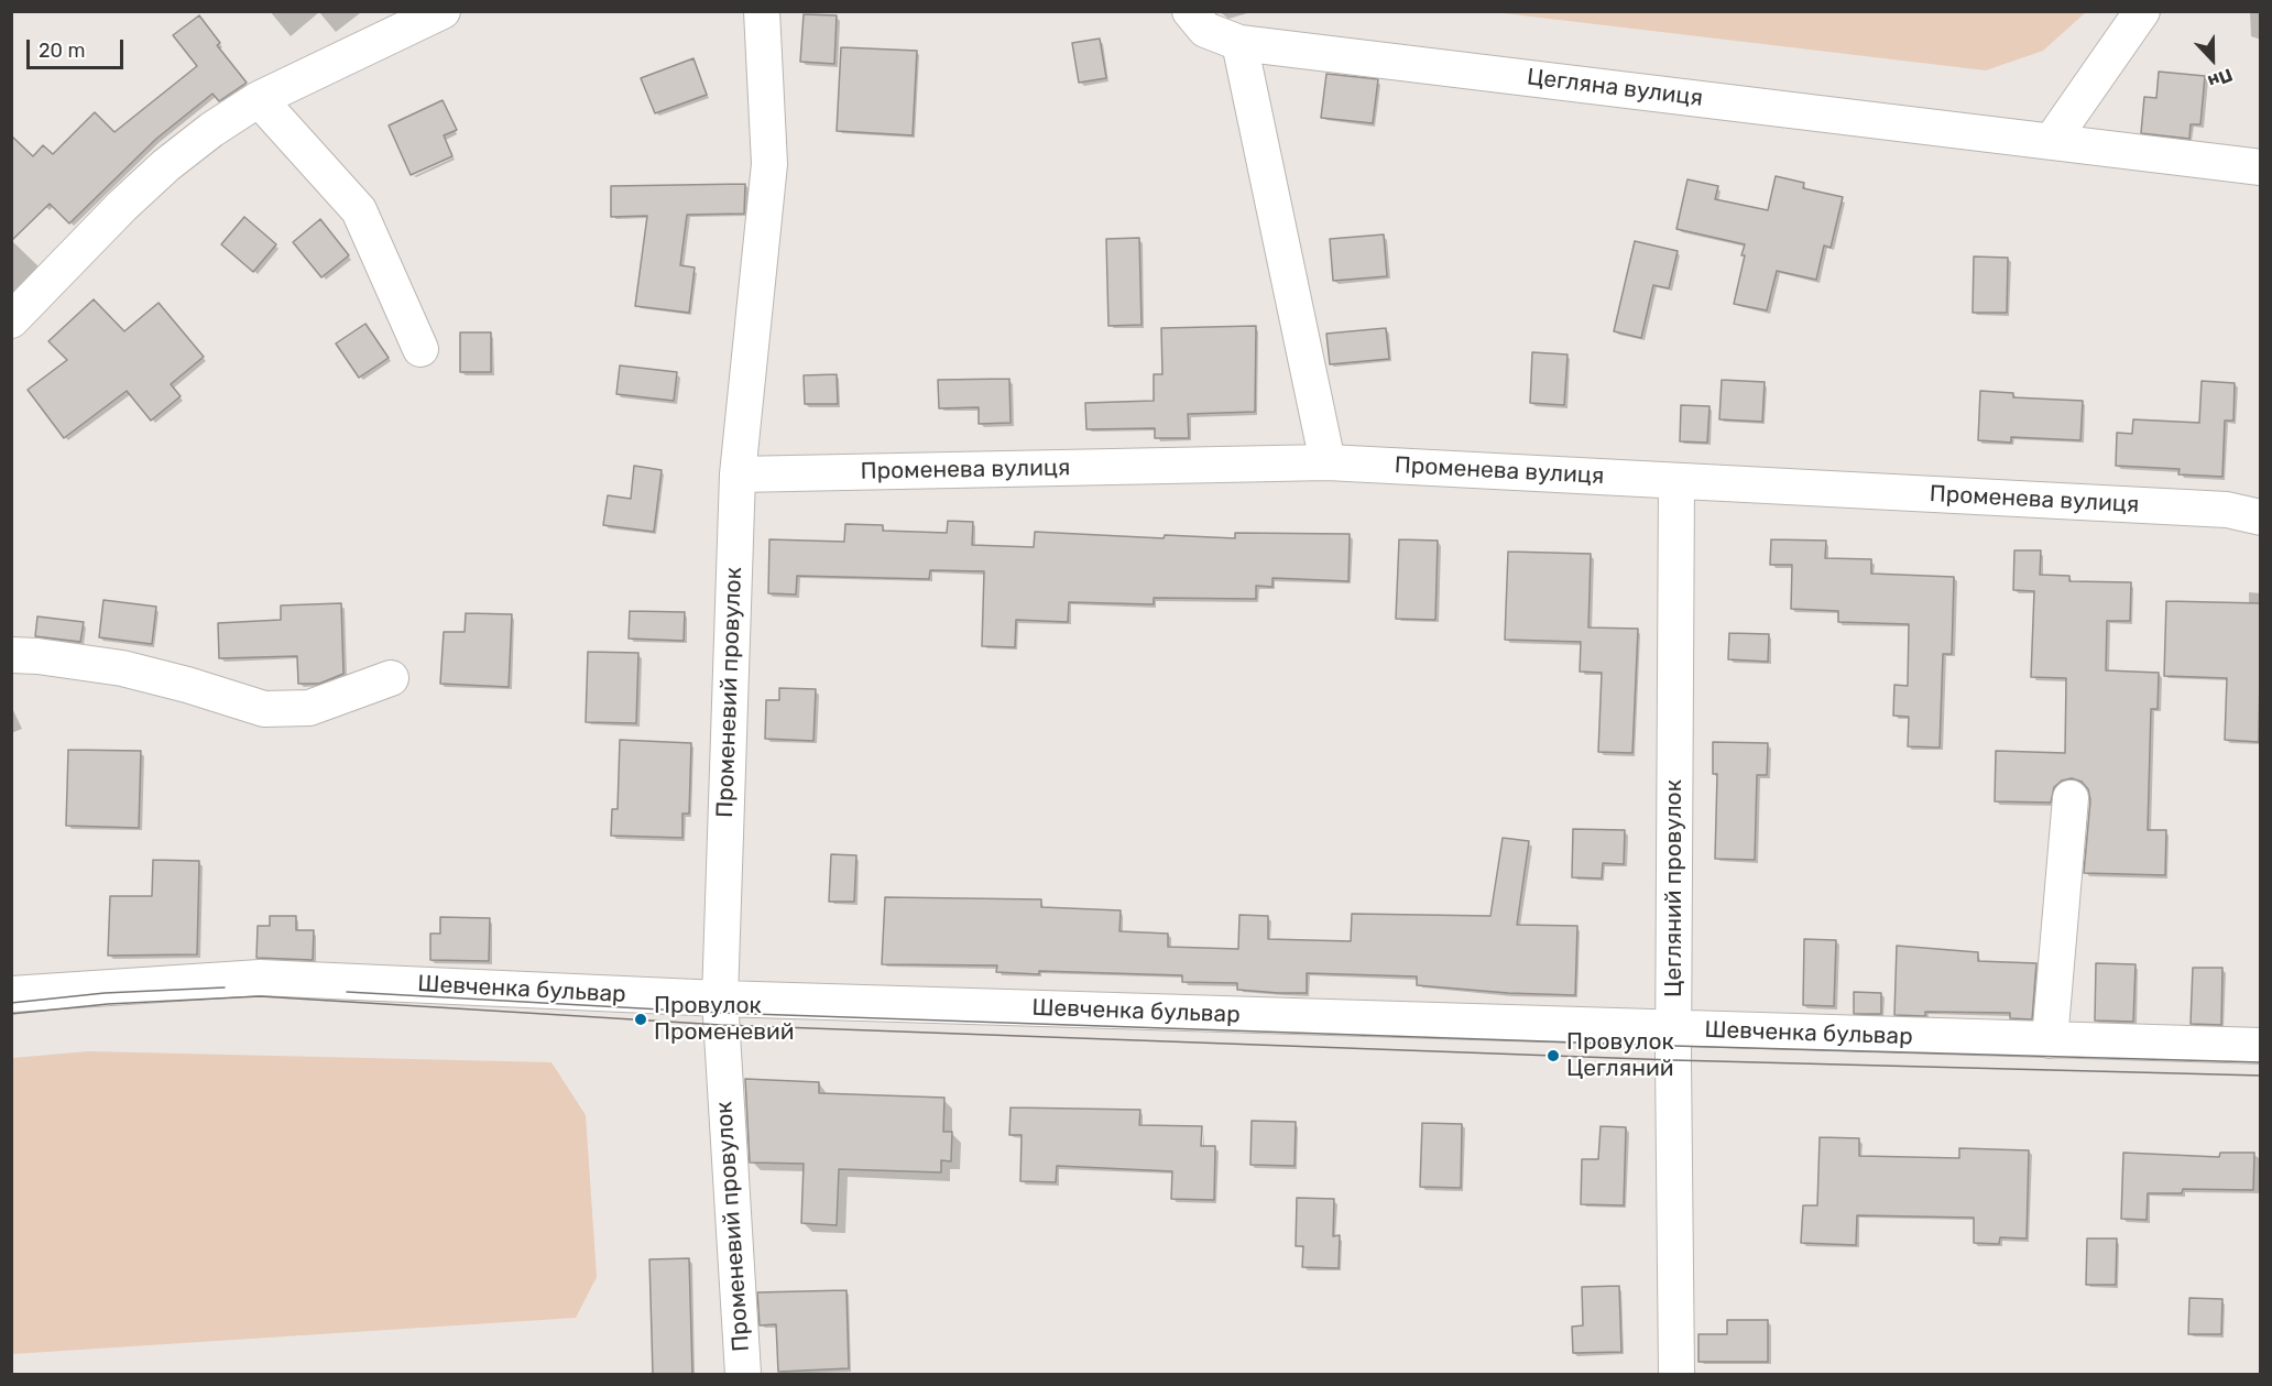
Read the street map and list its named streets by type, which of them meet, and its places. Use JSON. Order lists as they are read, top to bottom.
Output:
{
  "streets": {
    "street": [
      "Цегляна вулиця",
      "Променева вулиця",
      "Променевий провулок",
      "Цегляний провулок",
      "Шевченка бульвар"
    ]
  },
  "crossings": [
    ["Променева вулиця", "Променевий провулок"],
    ["Променева вулиця", "Цегляний провулок"],
    ["Променевий провулок", "Шевченка бульвар"],
    ["Цегляний провулок", "Шевченка бульвар"]
  ],
  "places": ["Провулок Променевий", "Провулок Цегляний"],
  "scale_bar": "20 m",
  "north": "bottom"
}
